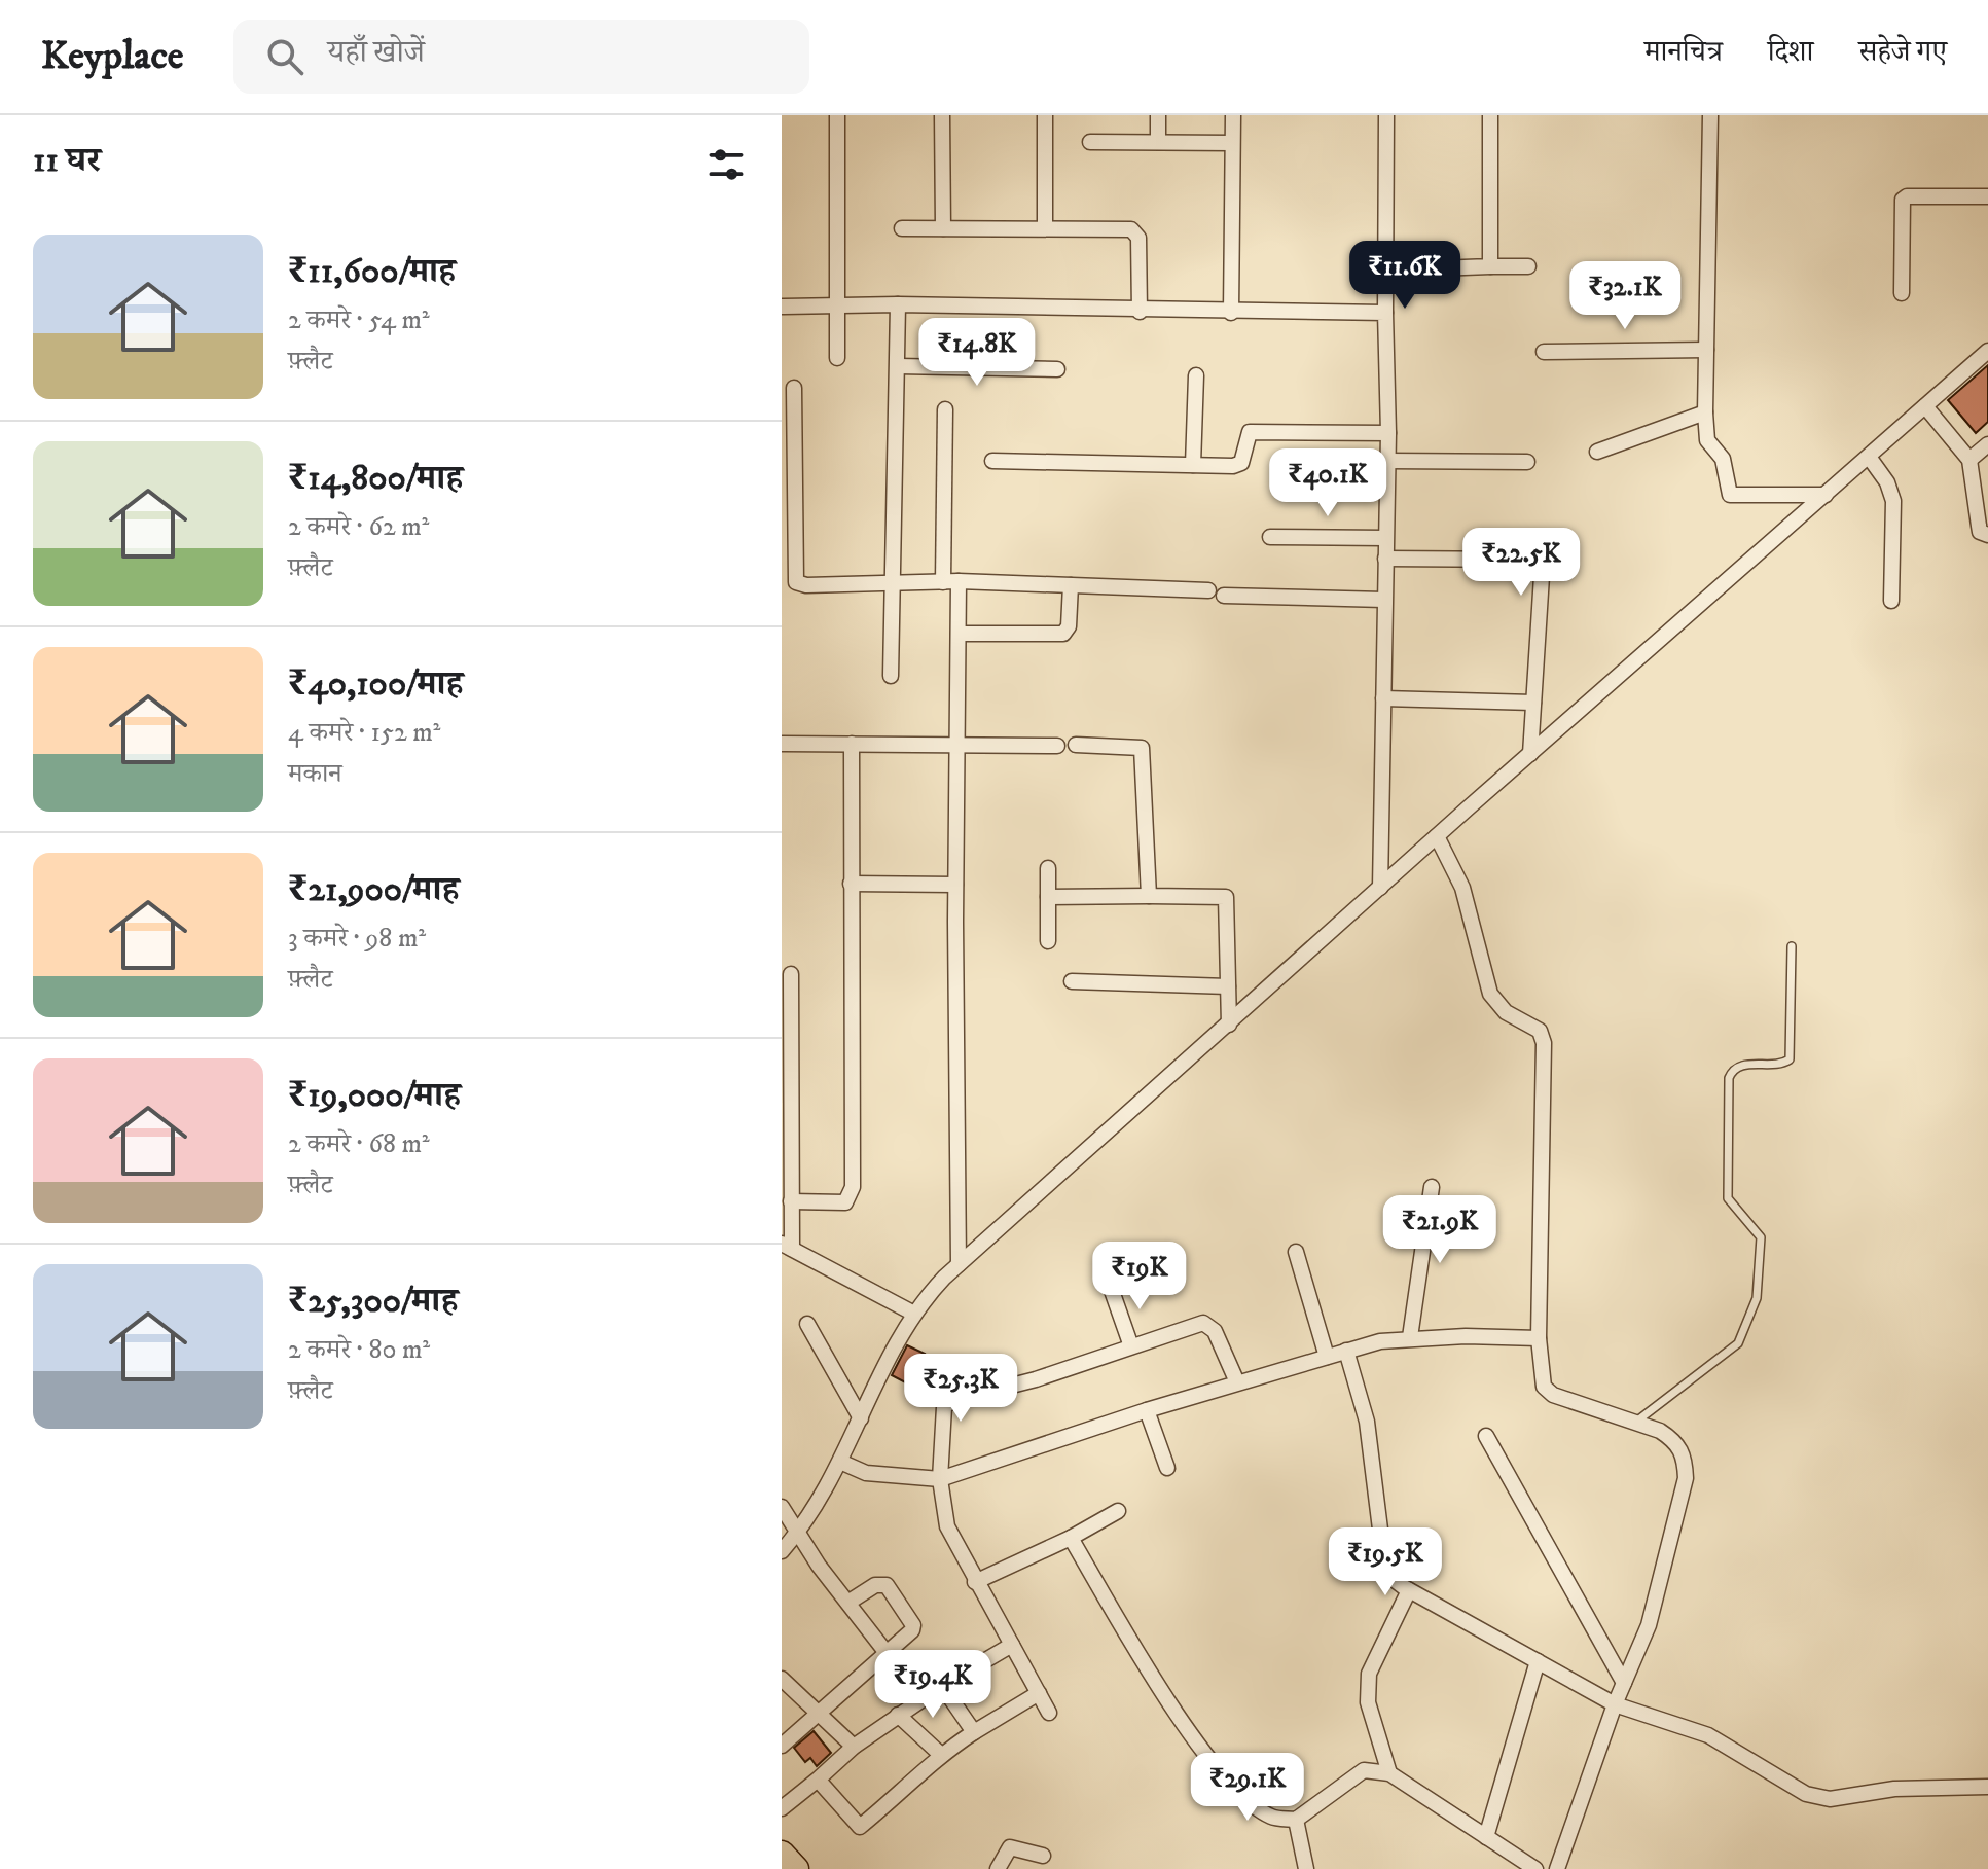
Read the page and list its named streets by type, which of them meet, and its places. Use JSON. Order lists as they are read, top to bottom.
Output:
{
  "page": {
    "header": "Keyplace",
    "search": "यहाँ खोजें",
    "nav": ["मानचित्र", "दिशा", "सहेजे गए"],
    "heading": "11 घर",
    "list": [
      {
        "name": "₹11,600/माह",
        "note": "2 कमरे · 54 m² · फ़्लैट"
      },
      {
        "name": "₹14,800/माह",
        "note": "2 कमरे · 62 m² · फ़्लैट"
      },
      {
        "name": "₹40,100/माह",
        "note": "4 कमरे · 152 m² · मकान"
      },
      {
        "name": "₹21,900/माह",
        "note": "3 कमरे · 98 m² · फ़्लैट"
      },
      {
        "name": "₹19,000/माह",
        "note": "2 कमरे · 68 m² · फ़्लैट"
      },
      {
        "name": "₹25,300/माह",
        "note": "2 कमरे · 80 m² · फ़्लैट"
      }
    ],
    "price": [
      "₹11.6K",
      "₹32.1K",
      "₹14.8K",
      "₹40.1K",
      "₹22.5K",
      "₹21.9K",
      "₹19K",
      "₹25.3K",
      "₹19.5K",
      "₹19.4K",
      "₹29.1K"
    ]
  }
}
